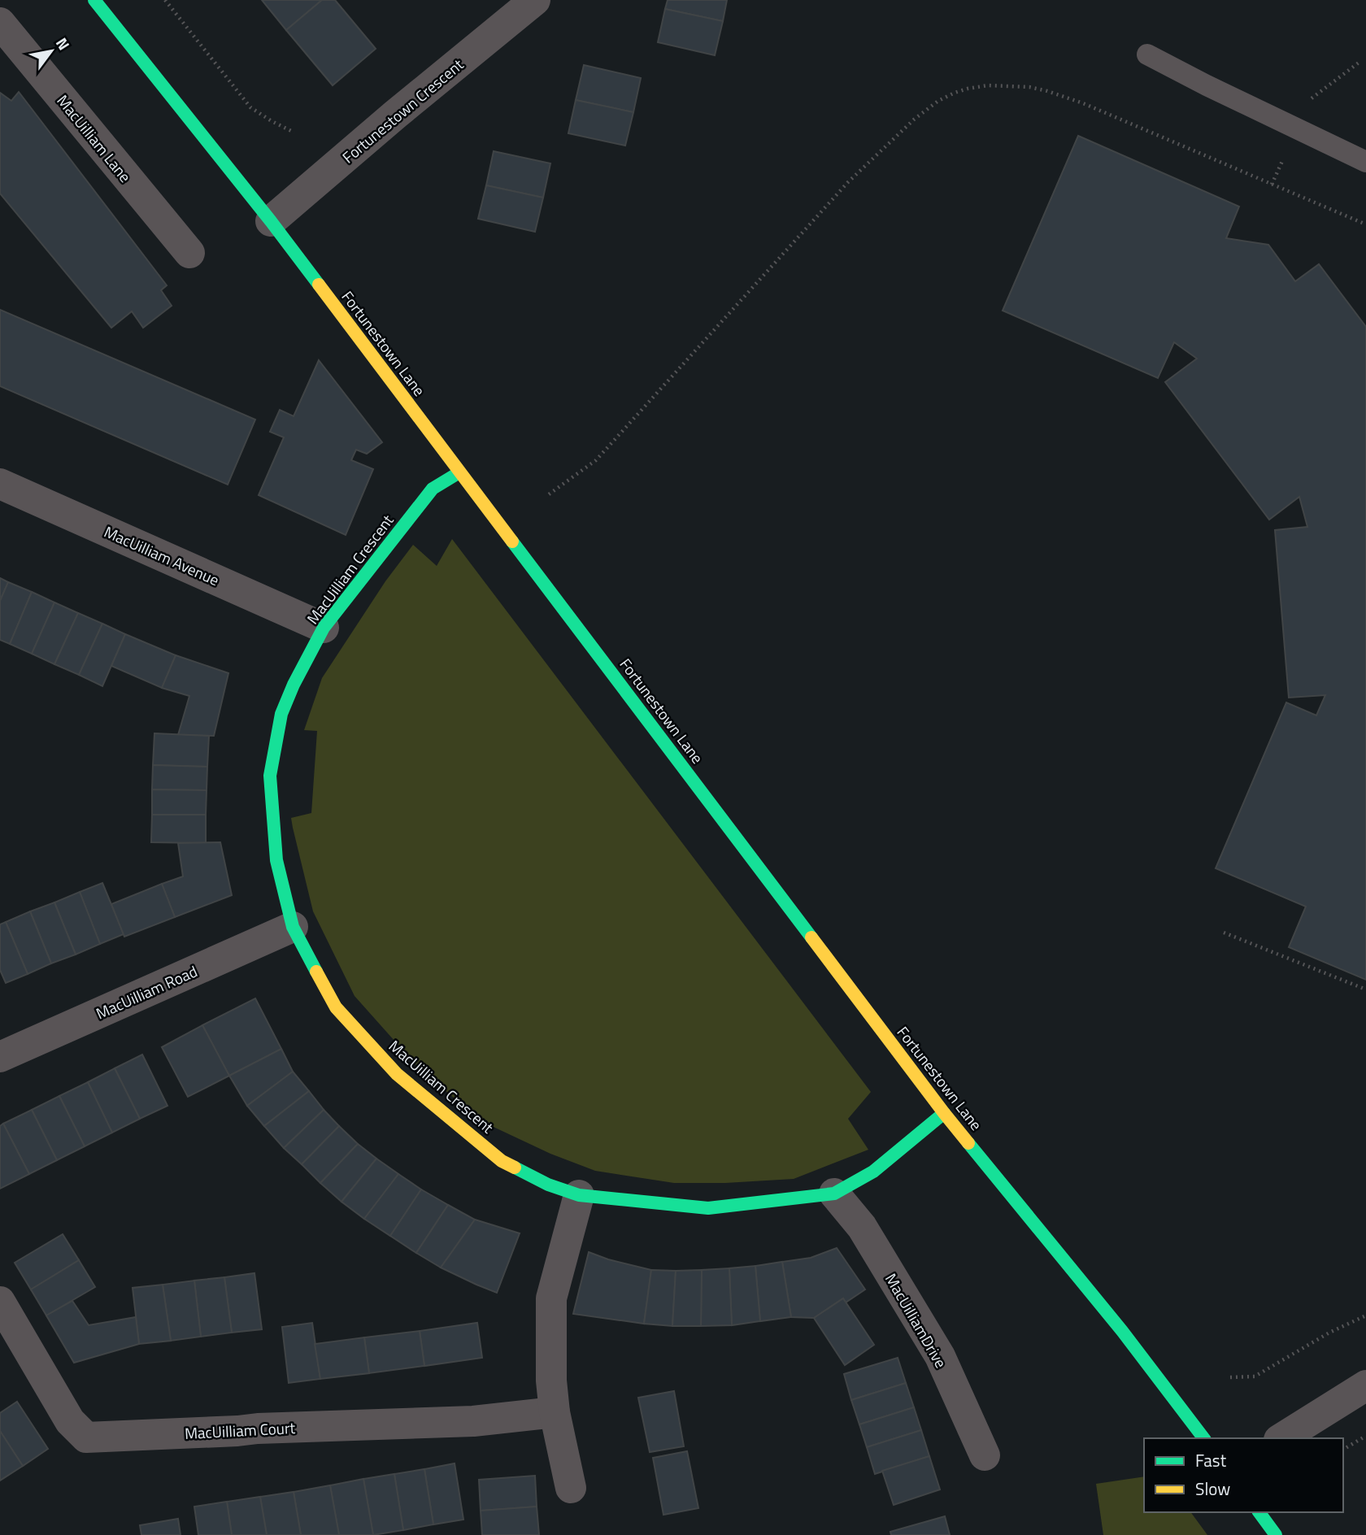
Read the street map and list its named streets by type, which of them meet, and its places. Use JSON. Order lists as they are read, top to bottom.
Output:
{
  "streets": {
    "street": [
      "Fortunestown Crescent",
      "MacUilliam Lane",
      "Fortunestown Lane",
      "MacUilliam Avenue",
      "MacUilliam Crescent",
      "MacUilliam Road",
      "MacUilliamDrive",
      "MacUilliam Court"
    ]
  },
  "crossings": [
    ["Fortunestown Crescent", "Fortunestown Lane"],
    ["Fortunestown Lane", "MacUilliam Crescent"],
    ["MacUilliam Avenue", "MacUilliam Crescent"],
    ["MacUilliam Crescent", "MacUilliam Road"],
    ["MacUilliam Crescent", "MacUilliamDrive"]
  ],
  "legend": ["Fast", "Slow"],
  "north": "top right"
}
